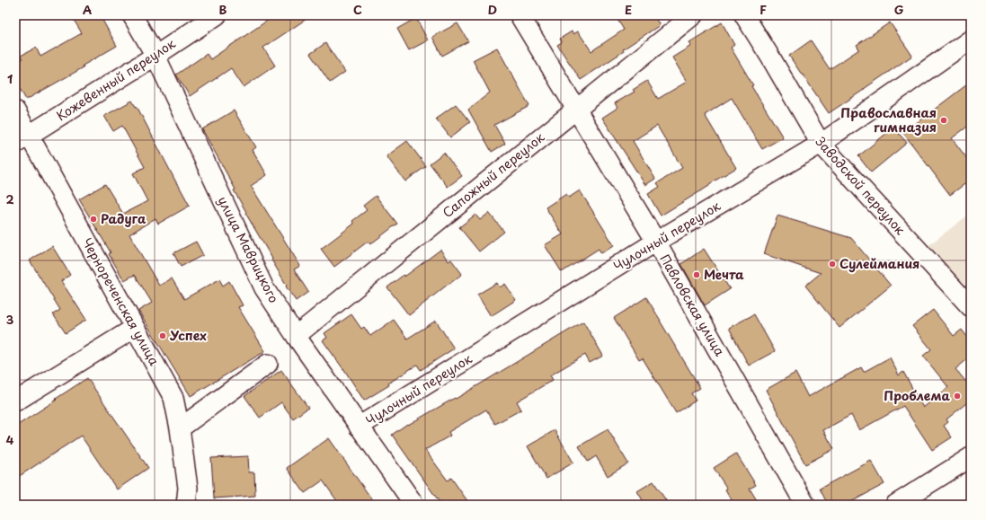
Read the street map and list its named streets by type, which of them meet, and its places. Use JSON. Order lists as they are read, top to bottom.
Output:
{
  "streets": {
    "street": [
      "Кожевенный переулок",
      "Сапожный переулок",
      "Заводской переулок",
      "Чулочный переулок",
      "улица Маврицкого",
      "Чернореченская улица",
      "Павловская улица"
    ]
  },
  "crossings": [
    ["Кожевенный переулок", "улица Маврицкого"],
    ["Кожевенный переулок", "Чернореченская улица"],
    ["Сапожный переулок", "улица Маврицкого"],
    ["Сапожный переулок", "Павловская улица"],
    ["Заводской переулок", "Чулочный переулок"],
    ["Чулочный переулок", "улица Маврицкого"],
    ["Чулочный переулок", "Павловская улица"]
  ],
  "places": [
    "Православная гимназия",
    "Радуга",
    "Сулеймания",
    "Мечта",
    "Успех",
    "Проблема"
  ],
  "grid": {
    "columns": [
      "A",
      "B",
      "C",
      "D",
      "E",
      "F",
      "G"
    ],
    "rows": [
      "1",
      "2",
      "3",
      "4"
    ]
  }
}
